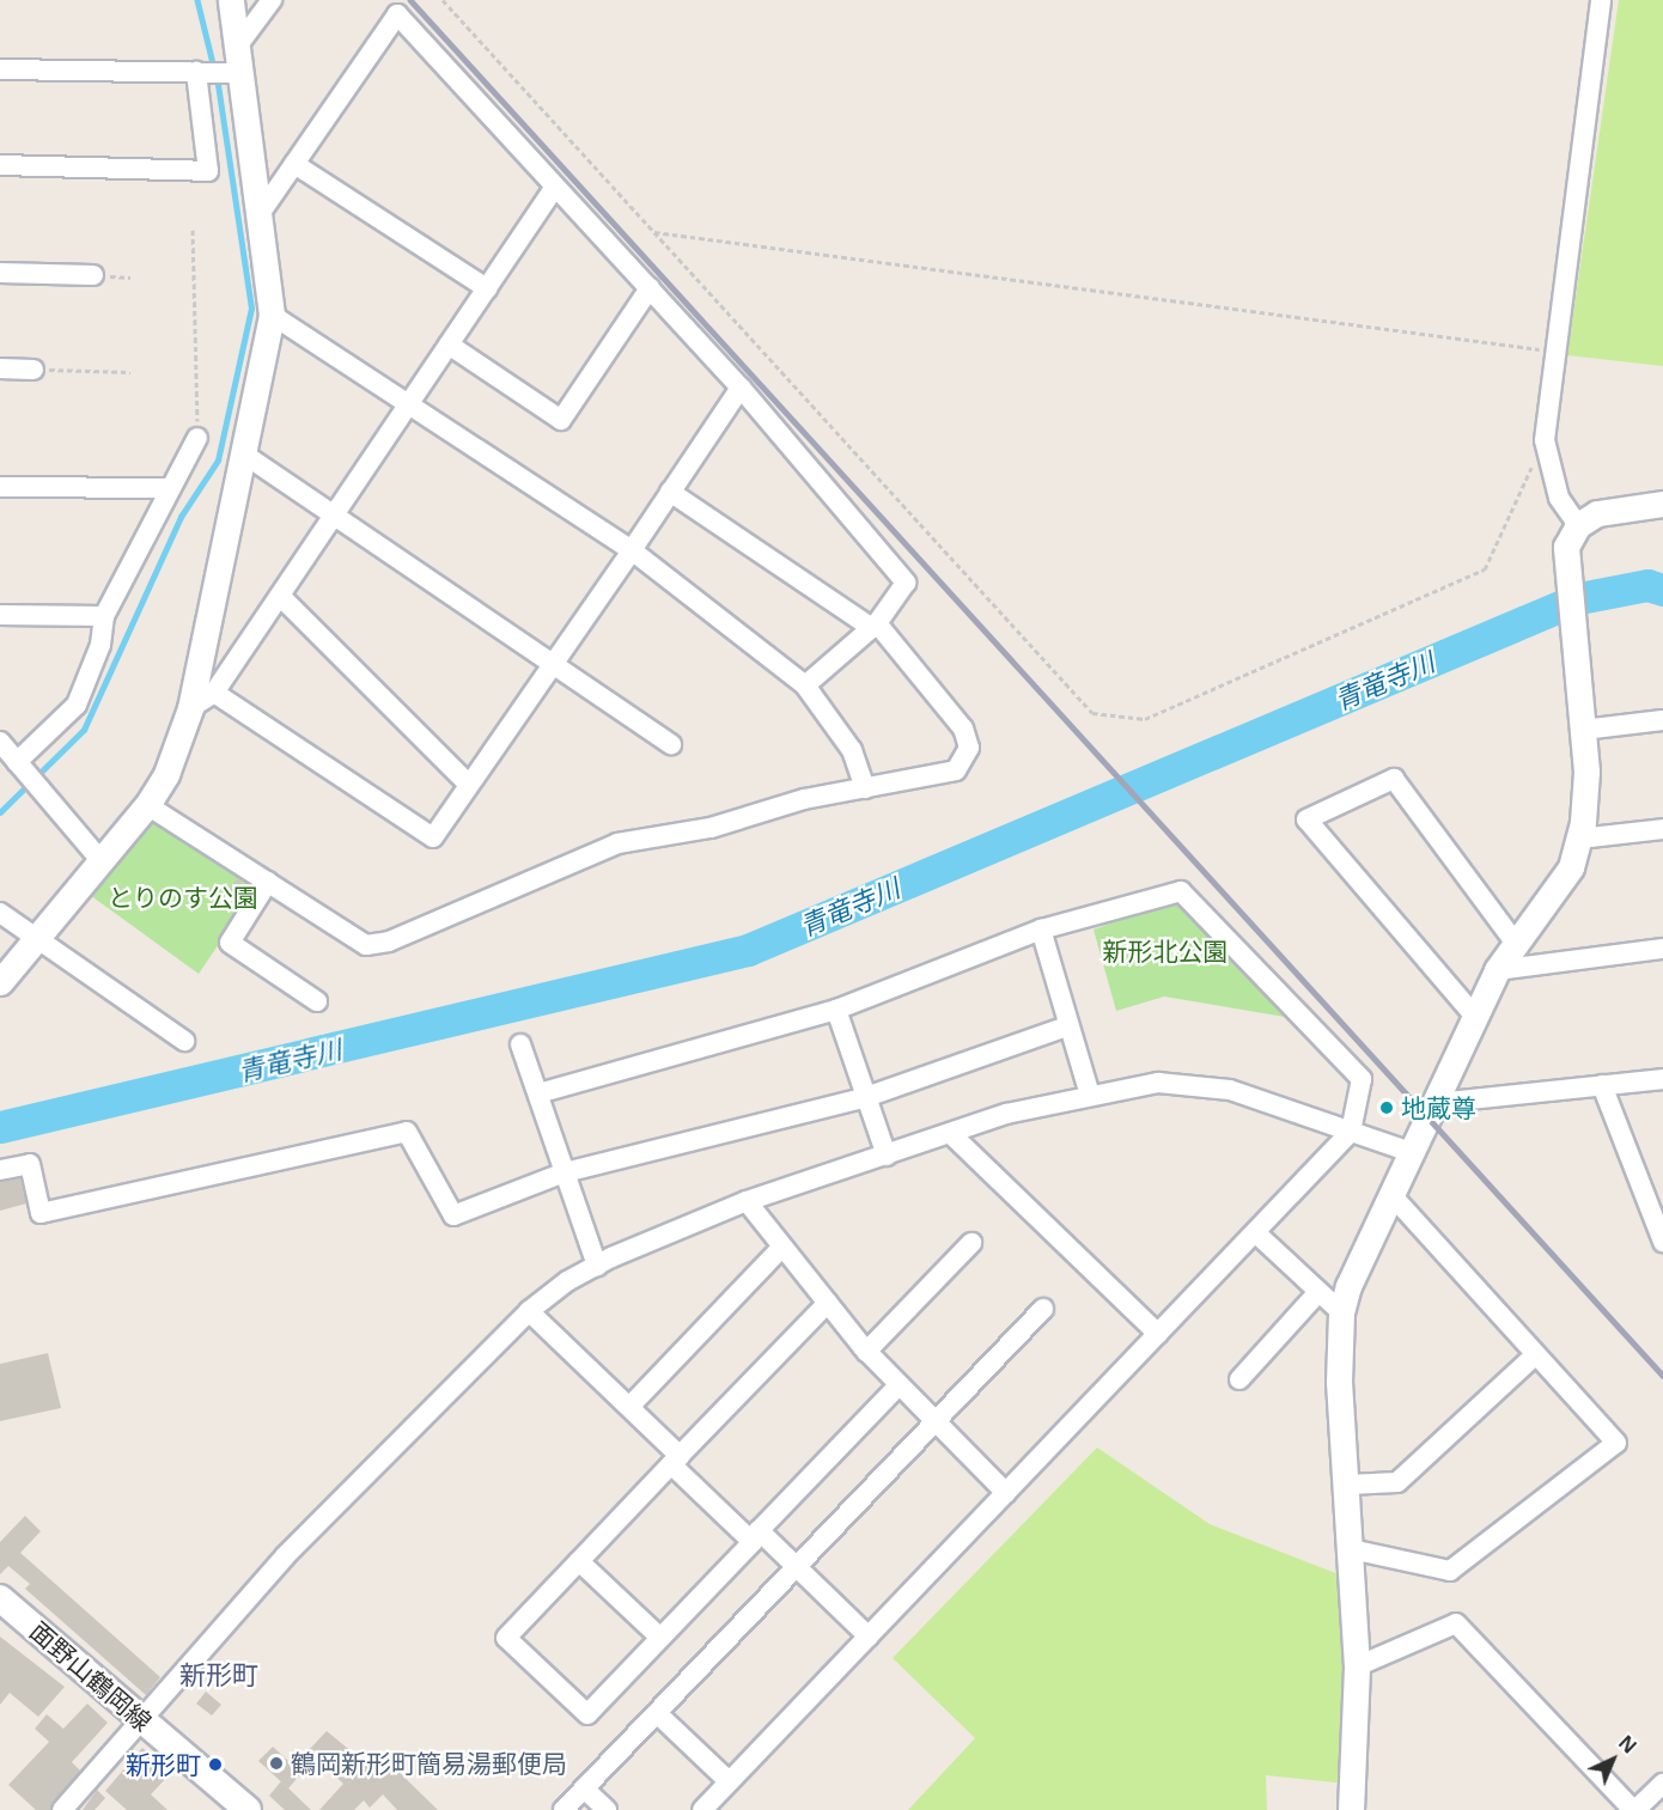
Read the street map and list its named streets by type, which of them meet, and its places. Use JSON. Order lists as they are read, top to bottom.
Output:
{
  "streets": {
    "main road": ["面野山鶴岡線"]
  },
  "districts": ["新形町"],
  "water": ["青竜寺川"],
  "parks": ["とりのす公園", "新形北公園"],
  "places": ["地蔵尊", "鶴岡新形町簡易湯郵便局", "新形町"],
  "north": "top right"
}
